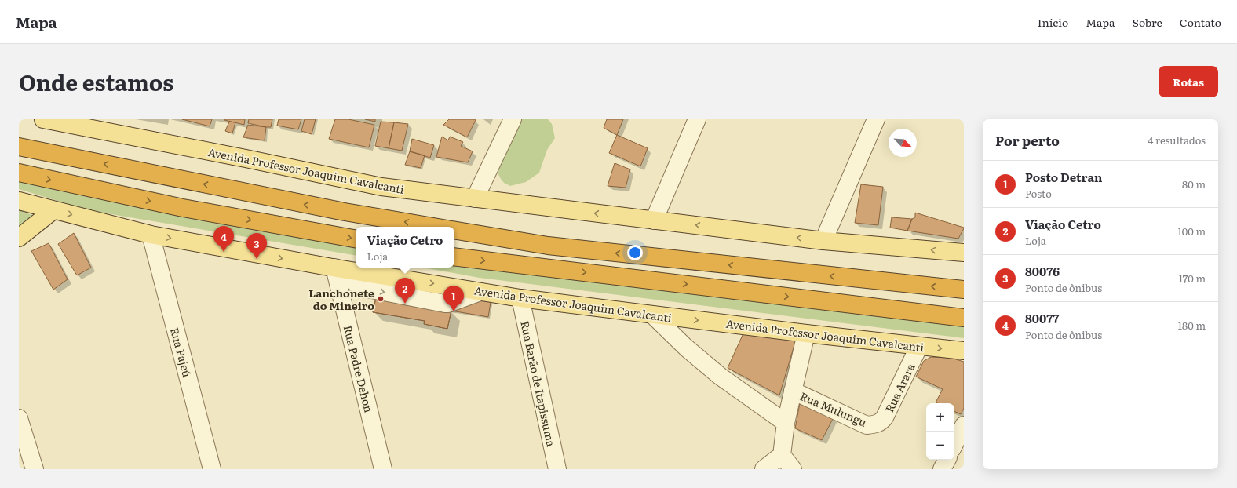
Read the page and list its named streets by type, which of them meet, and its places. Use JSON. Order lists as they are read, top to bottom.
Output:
{
  "streets": {
    "main road": ["Avenida Professor Joaquim Cavalcanti"],
    "street": [
      "Rua Pajeú",
      "Rua Padre Dehon",
      "Rua Barão de Itapissuma",
      "Rua Arara",
      "Rua Mulungu"
    ]
  },
  "crossings": [
    ["Avenida Professor Joaquim Cavalcanti", "Rua Pajeú"],
    ["Avenida Professor Joaquim Cavalcanti", "Rua Padre Dehon"],
    ["Avenida Professor Joaquim Cavalcanti", "Rua Barão de Itapissuma"],
    ["Avenida Professor Joaquim Cavalcanti", "Rua Arara"],
    ["Rua Arara", "Rua Mulungu"]
  ],
  "places": ["Lanchonete do Mineiro"],
  "north": "bottom right",
  "page": {
    "header": "Mapa",
    "nav": [
      "Início",
      "Mapa",
      "Sobre",
      "Contato"
    ],
    "title": "Onde estamos",
    "buttons": "Rotas",
    "heading": ["Por perto", "4 resultados"],
    "list": [
      {
        "mark": "1",
        "name": "Posto Detran",
        "note": "Posto",
        "value": "80 m"
      },
      {
        "mark": "2",
        "name": "Viação Cetro",
        "note": "Loja",
        "value": "100 m"
      },
      {
        "mark": "3",
        "name": "80076",
        "note": "Ponto de ônibus",
        "value": "170 m"
      },
      {
        "mark": "4",
        "name": "80077",
        "note": "Ponto de ônibus",
        "value": "180 m"
      }
    ],
    "pins": [
      "4",
      "3",
      "2",
      "1"
    ],
    "popup": ["Viação Cetro", "Loja"],
    "map_buttons": ["+", "−"]
  }
}
